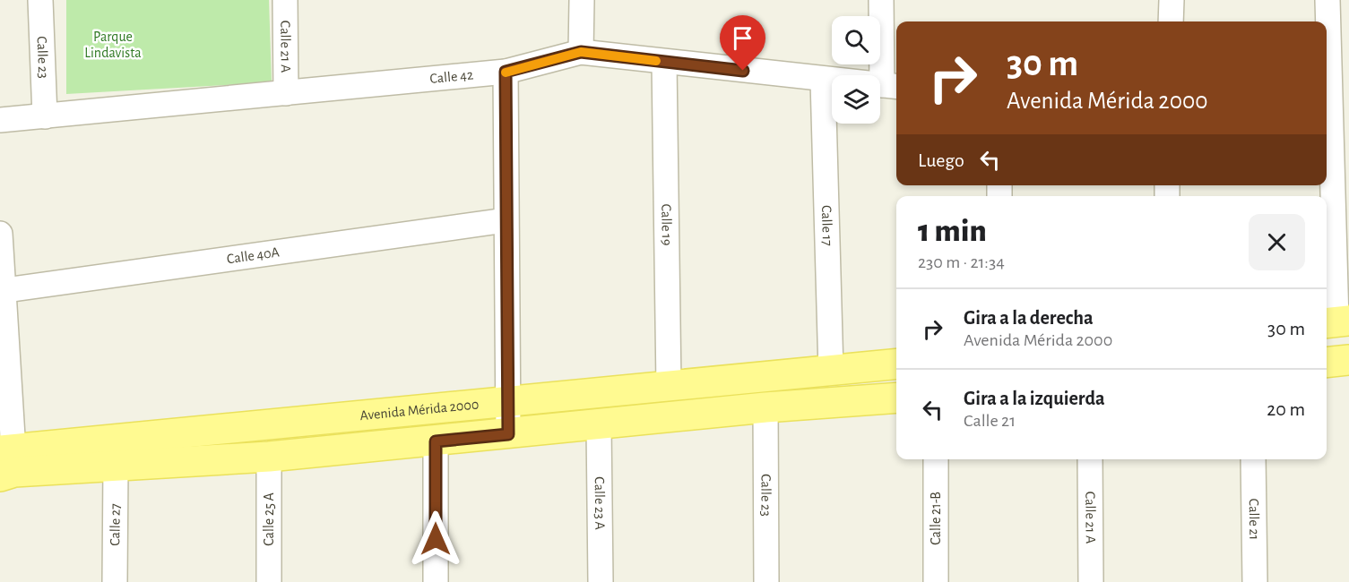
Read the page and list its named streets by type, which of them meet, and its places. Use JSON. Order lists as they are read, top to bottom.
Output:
{
  "streets": {
    "main road": ["Avenida Mérida 2000"],
    "street": [
      "Calle 21 A",
      "Calle 23",
      "Calle 42",
      "Calle 19",
      "Calle 17",
      "Calle 40A",
      "Calle 23 A",
      "Calle 21-B",
      "Calle 21",
      "Calle 25 A",
      "Calle 27"
    ]
  },
  "crossings": [
    ["Calle 21 A", "Calle 42"],
    ["Calle 23", "Calle 42"],
    ["Calle 42", "Calle 19"],
    ["Calle 42", "Calle 17"],
    ["Calle 19", "Avenida Mérida 2000"],
    ["Calle 17", "Avenida Mérida 2000"]
  ],
  "parks": ["Parque Lindavista"],
  "page": {
    "turn": ["30 m", "Avenida Mérida 2000"],
    "then": "Luego",
    "heading": ["1 min", "230 m · 21:34"],
    "list": [
      {
        "name": "Gira a la derecha",
        "note": "Avenida Mérida 2000",
        "value": "30 m"
      },
      {
        "name": "Gira a la izquierda",
        "note": "Calle 21",
        "value": "20 m"
      }
    ]
  }
}
